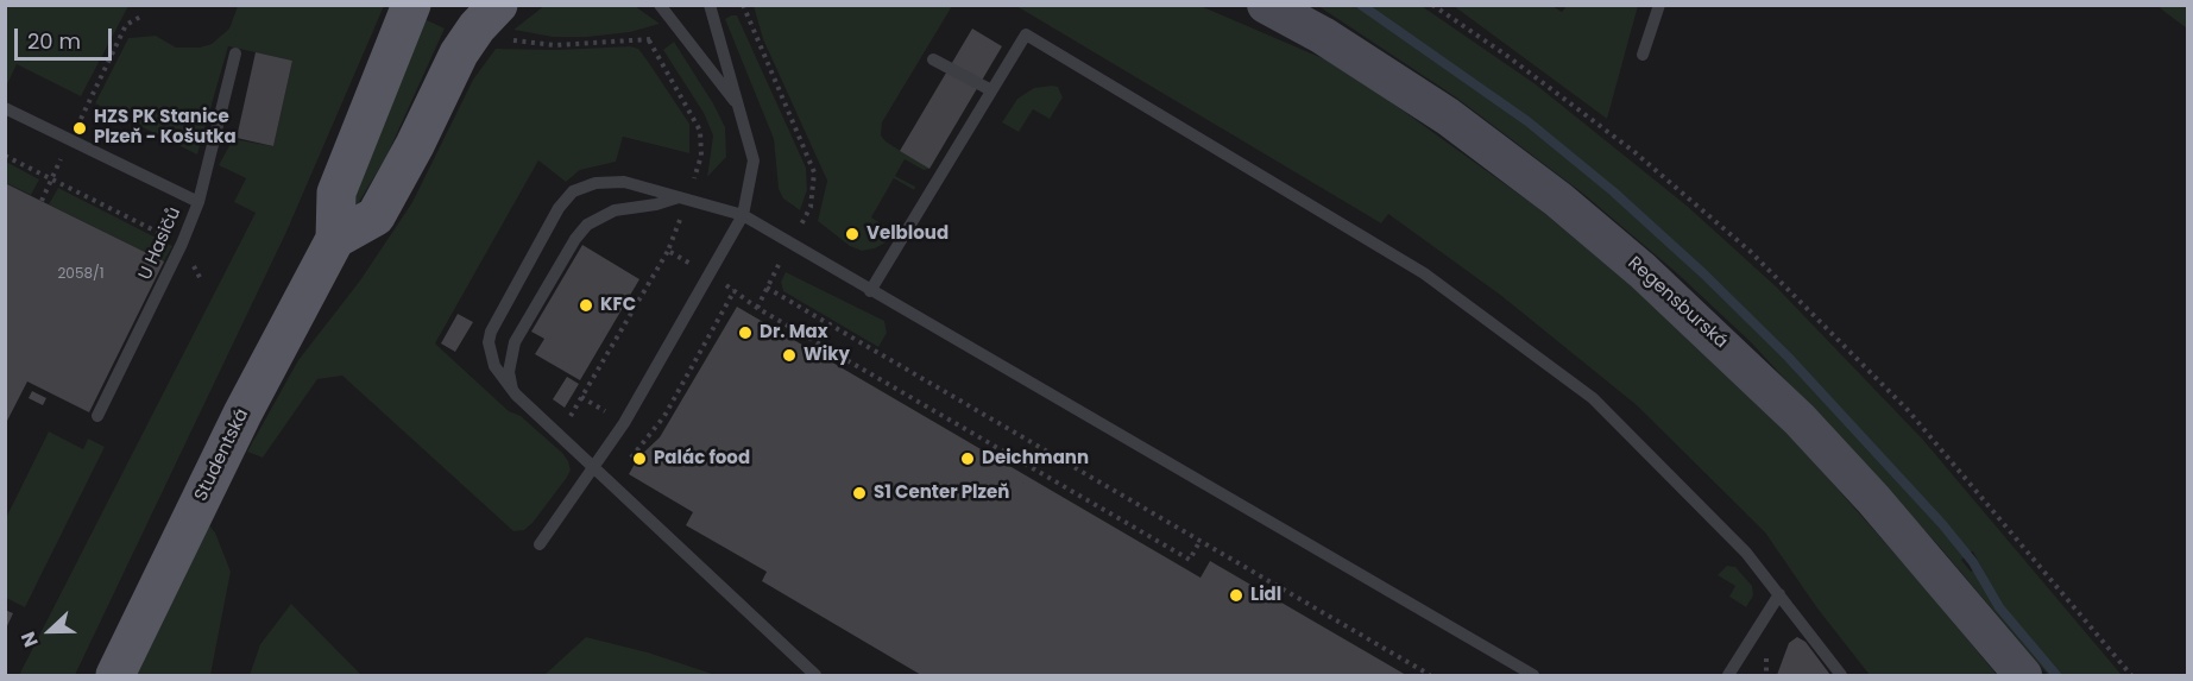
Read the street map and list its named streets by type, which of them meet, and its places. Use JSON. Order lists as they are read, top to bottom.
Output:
{
  "streets": {
    "main road": ["Regensburská", "Studentská"],
    "lane": ["U Hasičů"]
  },
  "places": [
    "HZS PK Stanice Plzeň - Košutka",
    "Velbloud",
    "KFC",
    "Dr. Max",
    "Wiky",
    "Palác food",
    "Deichmann",
    "S1 Center Plzeň",
    "Lidl"
  ],
  "house_numbers": ["2058/1"],
  "scale_bar": "20 m",
  "north": "left"
}
